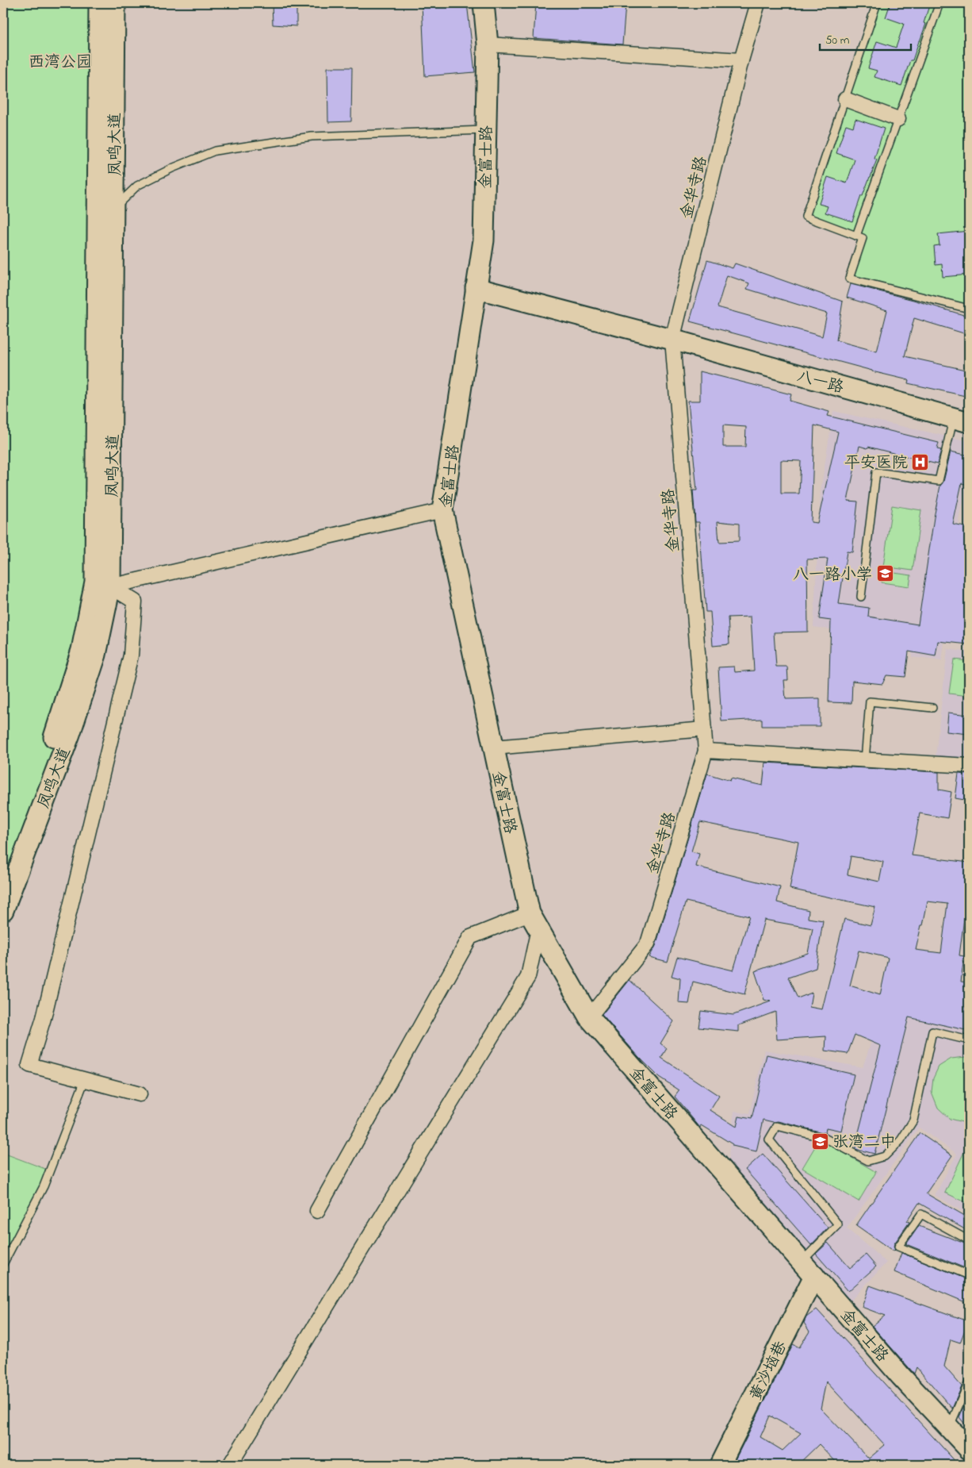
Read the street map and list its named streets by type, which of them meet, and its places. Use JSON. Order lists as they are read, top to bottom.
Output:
{
  "streets": {
    "street": [
      "凤鸣大道",
      "金富士路",
      "金华寺路",
      "八一路",
      "黄沙垴巷"
    ]
  },
  "crossings": [
    ["金富士路", "金华寺路"],
    ["金富士路", "八一路"],
    ["金富士路", "黄沙垴巷"],
    ["金华寺路", "八一路"]
  ],
  "parks": ["西湾公园"],
  "places": {
    "hospital": ["平安医院"],
    "school or university": ["八一路小学", "张湾二中"]
  },
  "scale_bar": "50 m"
}
